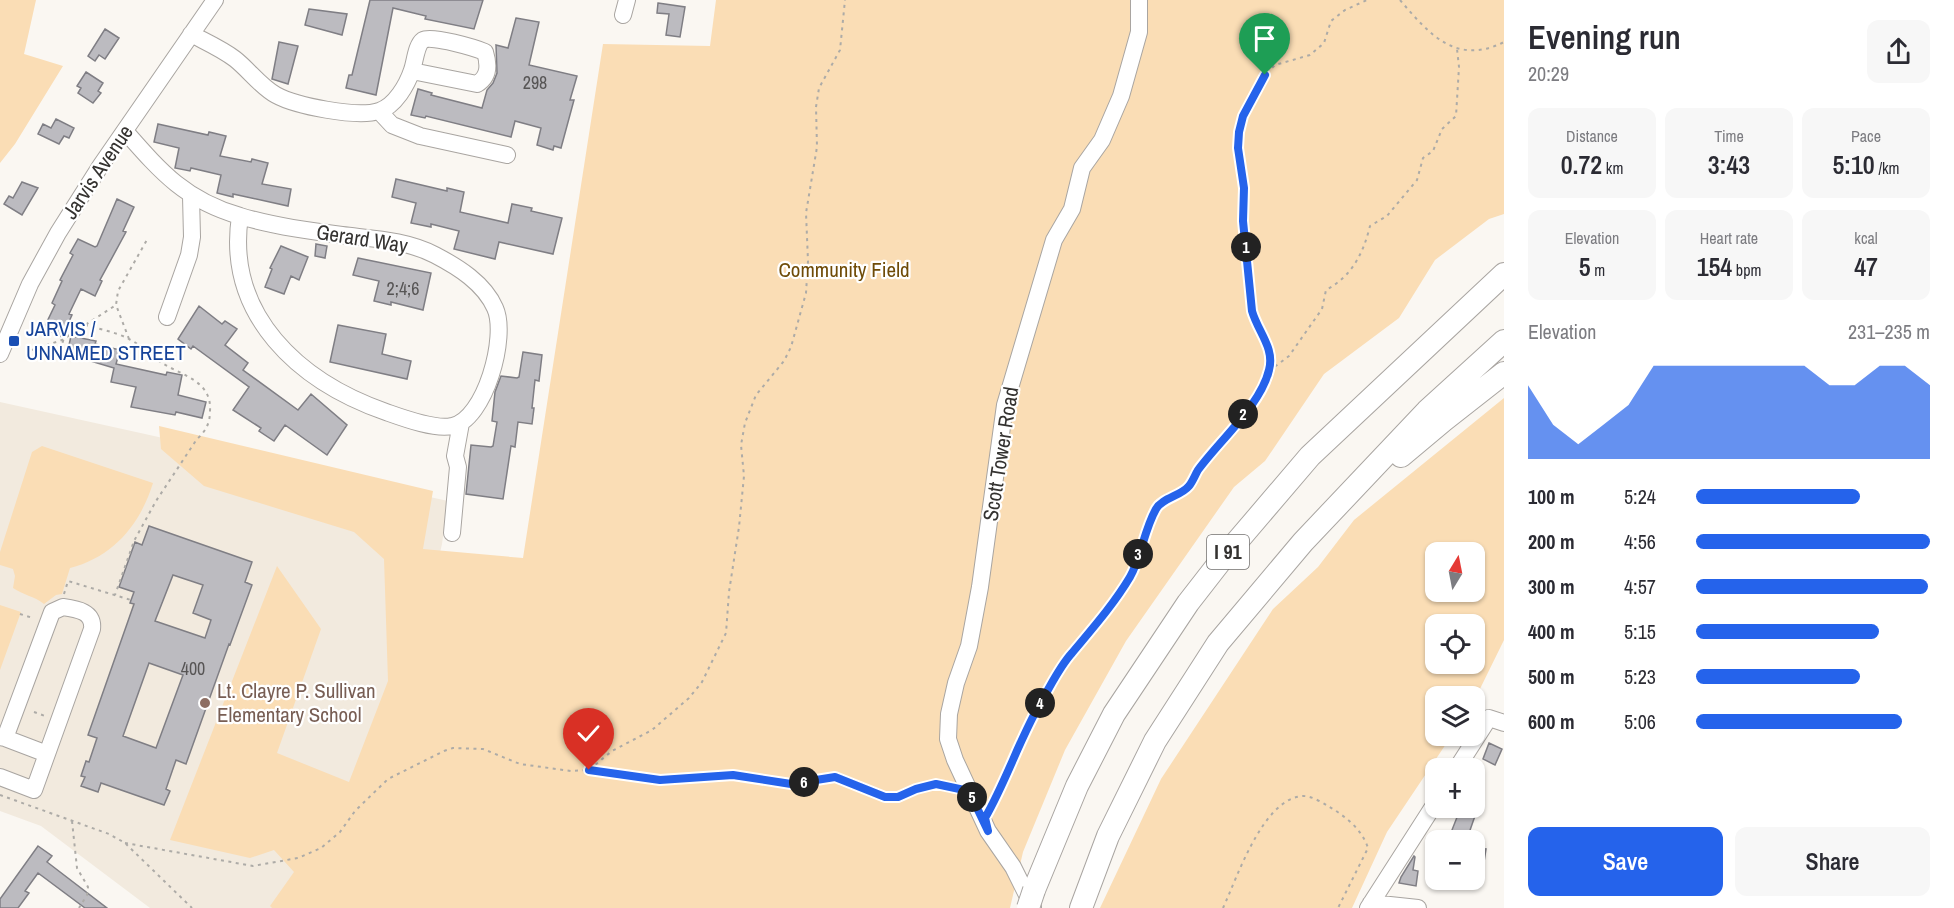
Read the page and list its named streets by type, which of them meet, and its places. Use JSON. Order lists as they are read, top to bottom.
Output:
{
  "streets": {
    "highway": ["I 91"],
    "street": ["Jarvis Avenue", "Gerard Way", "Scott Tower Road"]
  },
  "crossings": [
    ["Jarvis Avenue", "Gerard Way"],
    ["Scott Tower Road", "I 91"]
  ],
  "parks": ["Community Field"],
  "places": {
    "transit": ["JARVIS / UNNAMED STREET"],
    "other": ["Lt. Clayre P. Sullivan Elementary School"]
  },
  "house_numbers": ["298", "2;4;6", "400"],
  "north": "top",
  "page": {
    "heading": ["Evening run", "20:29"],
    "stats": [
      ["Distance", "0.72 km"],
      ["Time", "3:43"],
      ["Pace", "5:10 /km"],
      ["Elevation", "5 m"],
      ["Heart rate", "154 bpm"],
      ["kcal", "47"]
    ],
    "pins": [
      "1",
      "2",
      "3",
      "4",
      "6",
      "5"
    ],
    "chart": ["Elevation", "231–235 m"],
    "list": [
      {
        "name": "100 m",
        "note": "5:24"
      },
      {
        "name": "200 m",
        "note": "4:56"
      },
      {
        "name": "300 m",
        "note": "4:57"
      },
      {
        "name": "400 m",
        "note": "5:15"
      },
      {
        "name": "500 m",
        "note": "5:23"
      },
      {
        "name": "600 m",
        "note": "5:06"
      }
    ],
    "map_buttons": ["+", "−"],
    "buttons": ["Save", "Share"]
  }
}
